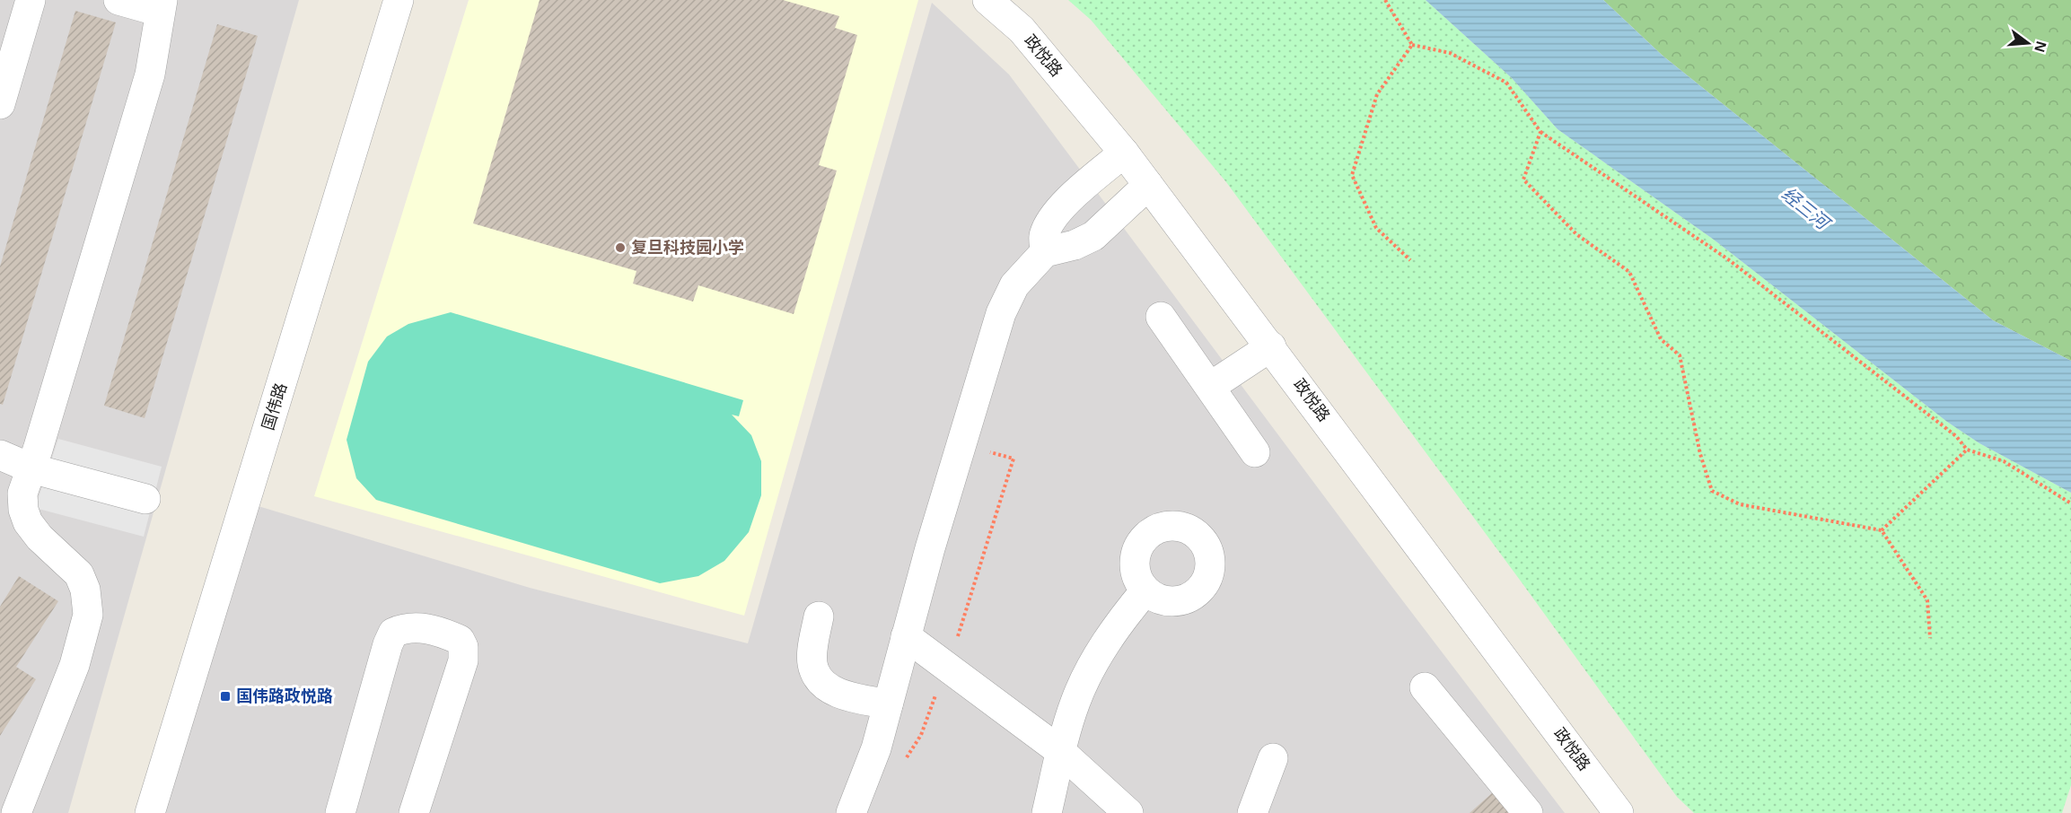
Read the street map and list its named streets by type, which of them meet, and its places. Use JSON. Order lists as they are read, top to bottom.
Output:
{
  "streets": {
    "street": ["政悦路", "国伟路"]
  },
  "water": ["经三河"],
  "places": {
    "other": ["复旦科技园小学"],
    "transit": ["国伟路政悦路"]
  },
  "north": "right"
}
